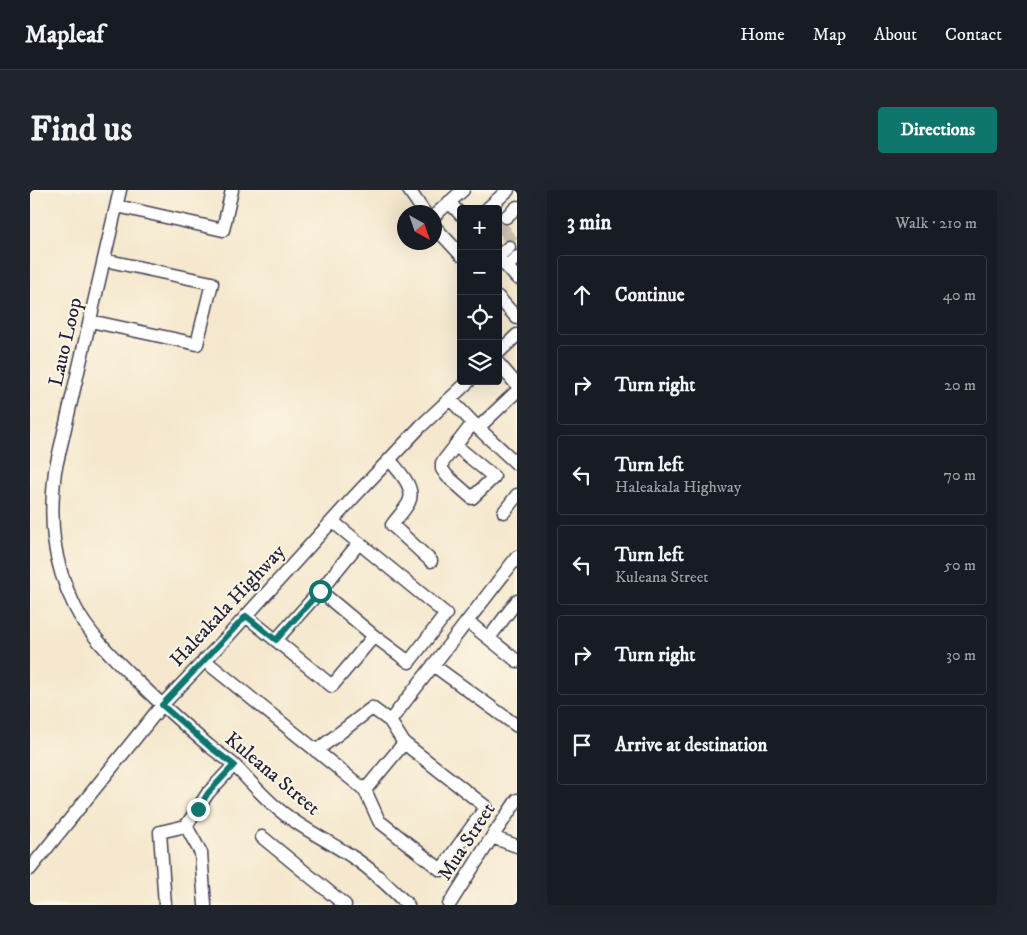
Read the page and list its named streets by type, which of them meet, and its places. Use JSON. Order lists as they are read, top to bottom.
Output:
{
  "streets": {
    "street": [
      "Lauo Loop",
      "Haleakala Highway",
      "Kuleana Street",
      "Mua Street"
    ]
  },
  "crossings": [
    ["Lauo Loop", "Haleakala Highway"],
    ["Lauo Loop", "Kuleana Street"],
    ["Haleakala Highway", "Kuleana Street"]
  ],
  "north": "bottom right",
  "page": {
    "header": "Mapleaf",
    "nav": [
      "Home",
      "Map",
      "About",
      "Contact"
    ],
    "buttons": "Directions",
    "title": "Find us",
    "heading": ["3 min", "Walk · 210 m"],
    "map_buttons": ["+", "−"],
    "list": [
      ["Continue", "40 m"],
      ["Turn right", "20 m"],
      ["Turn left", "Haleakala Highway", "70 m"],
      ["Turn left", "Kuleana Street", "50 m"],
      ["Turn right", "30 m"],
      "Arrive at destination"
    ]
  }
}
